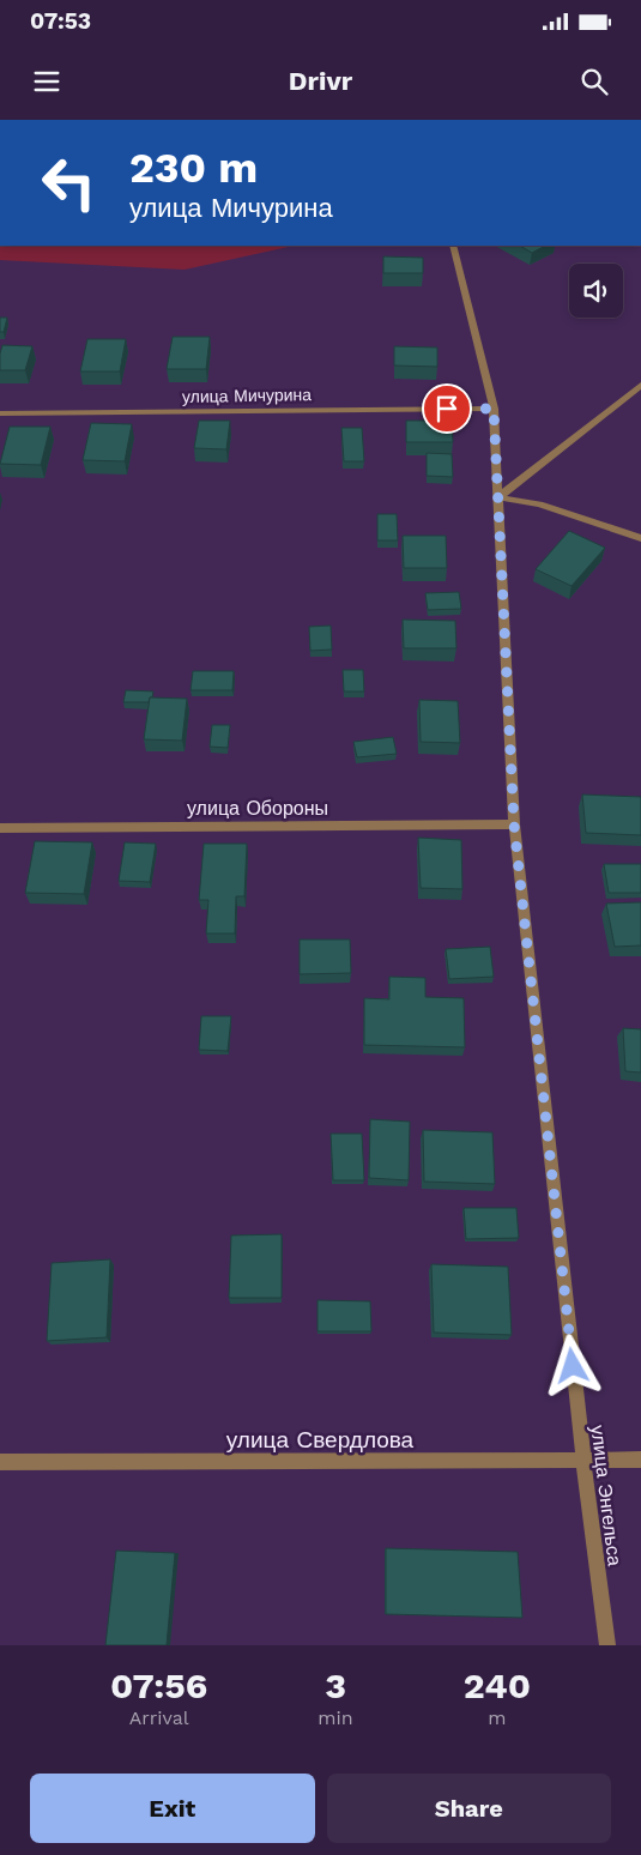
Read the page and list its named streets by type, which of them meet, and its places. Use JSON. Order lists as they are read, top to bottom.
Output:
{
  "streets": {
    "street": [
      "улица Мичурина",
      "улица Обороны",
      "улица Свердлова",
      "улица Энгельса"
    ]
  },
  "crossings": [
    ["улица Мичурина", "улица Энгельса"],
    ["улица Обороны", "улица Энгельса"],
    ["улица Свердлова", "улица Энгельса"]
  ],
  "page": {
    "status": "07:53",
    "header": "Drivr",
    "turn": ["230 m", "улица Мичурина"],
    "eta": [
      "07:56",
      "Arrival",
      "3",
      "min",
      "240",
      "m"
    ],
    "buttons": ["Exit", "Share"]
  }
}
